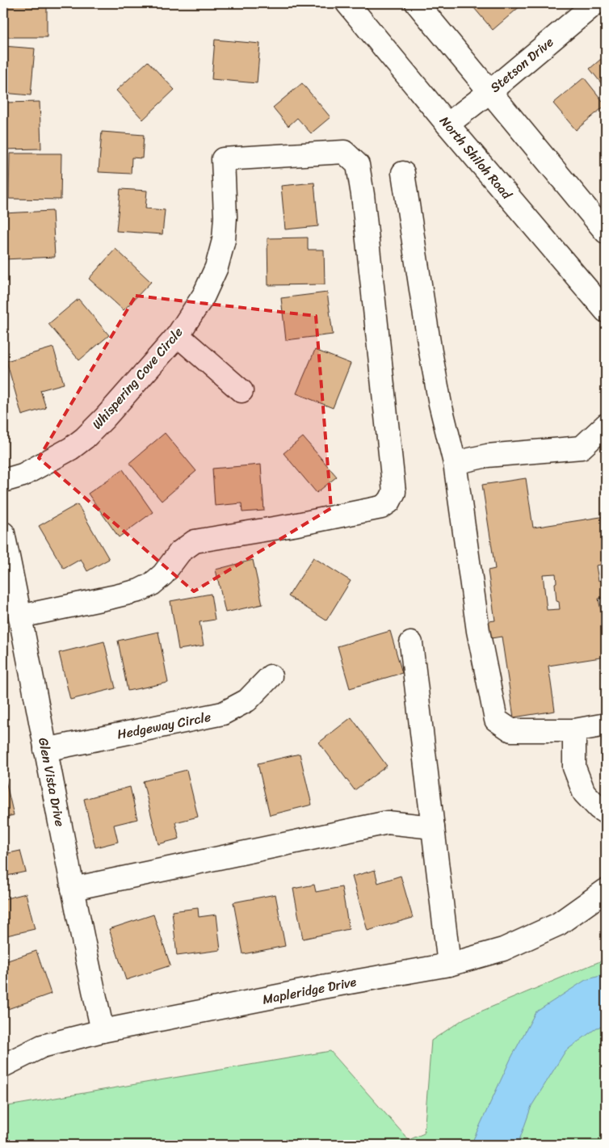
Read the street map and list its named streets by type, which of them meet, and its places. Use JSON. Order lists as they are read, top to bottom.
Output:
{
  "streets": {
    "street": [
      "Stetson Drive",
      "North Shiloh Road",
      "Whispering Cove Circle",
      "Hedgeway Circle",
      "Glen Vista Drive",
      "Mapleridge Drive"
    ]
  },
  "crossings": [
    ["Stetson Drive", "North Shiloh Road"],
    ["Whispering Cove Circle", "Glen Vista Drive"],
    ["Hedgeway Circle", "Glen Vista Drive"],
    ["Glen Vista Drive", "Mapleridge Drive"]
  ]
}
